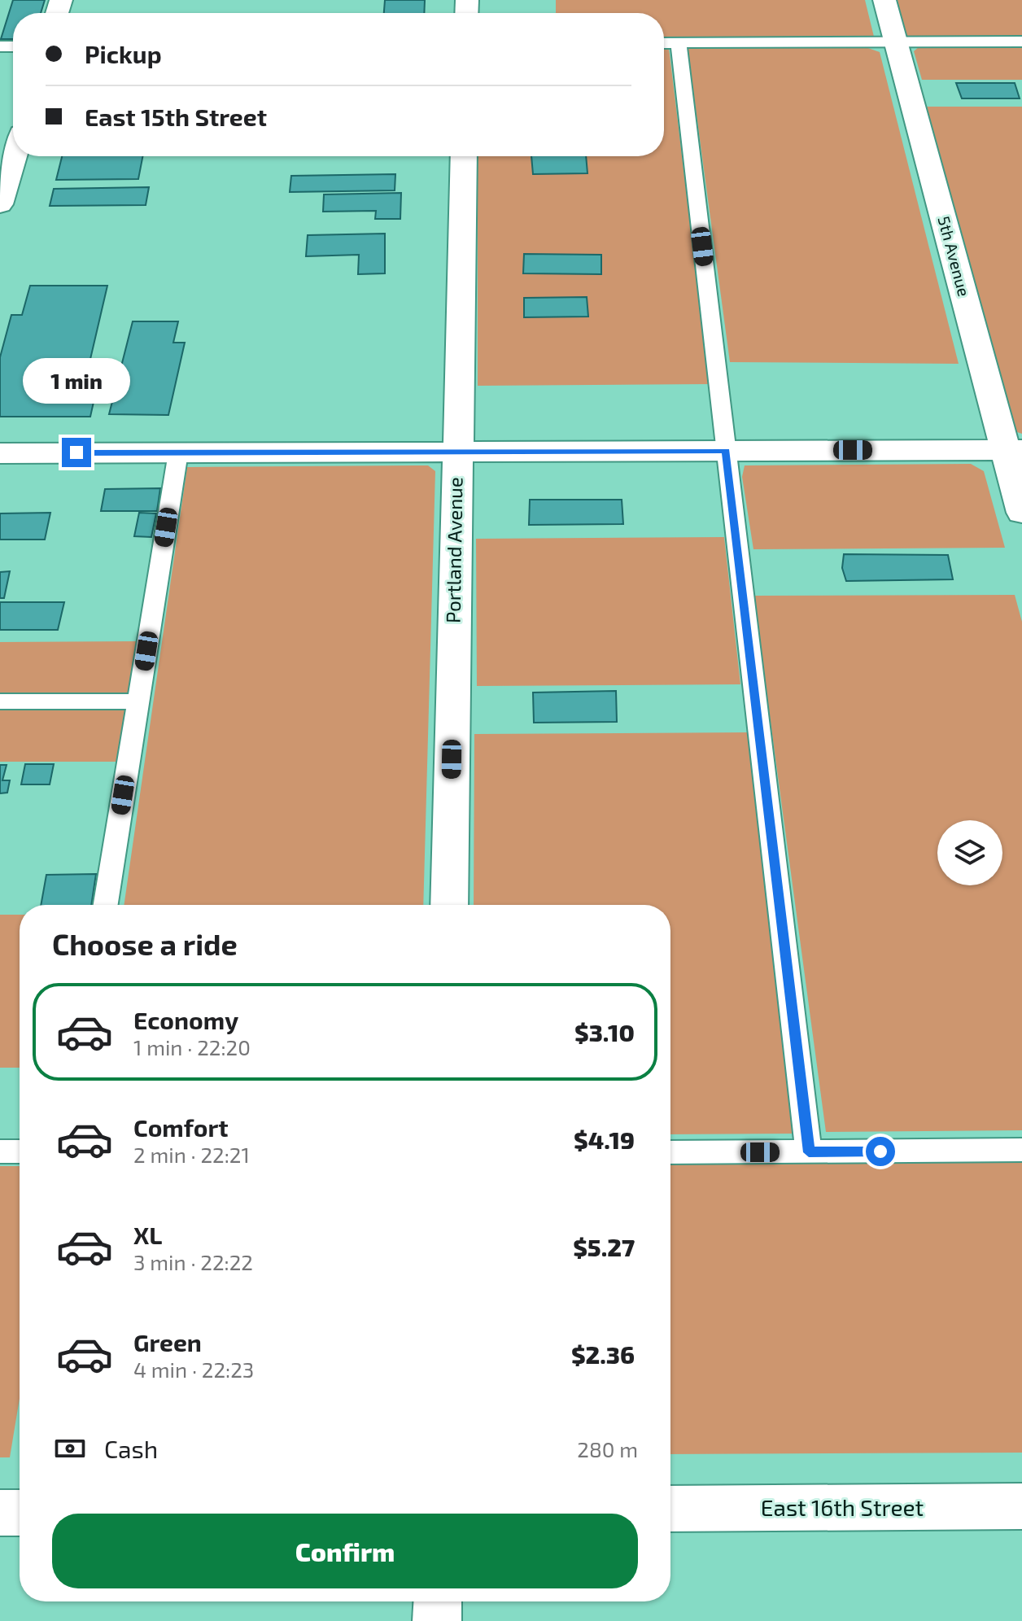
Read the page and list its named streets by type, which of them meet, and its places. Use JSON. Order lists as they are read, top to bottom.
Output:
{
  "streets": {
    "street": ["5th Avenue", "Portland Avenue", "East 16th Street"]
  },
  "page": {
    "banner": ["Pickup", "East 15th Street"],
    "bubble": "1 min",
    "heading": "Choose a ride",
    "list": [
      {
        "name": "Economy",
        "note": "1 min · 22:20",
        "value": "$3.10"
      },
      {
        "name": "Comfort",
        "note": "2 min · 22:21",
        "value": "$4.19"
      },
      {
        "name": "XL",
        "note": "3 min · 22:22",
        "value": "$5.27"
      },
      {
        "name": "Green",
        "note": "4 min · 22:23",
        "value": "$2.36"
      }
    ],
    "pay": ["Cash", "280 m"],
    "buttons": "Confirm"
  }
}
